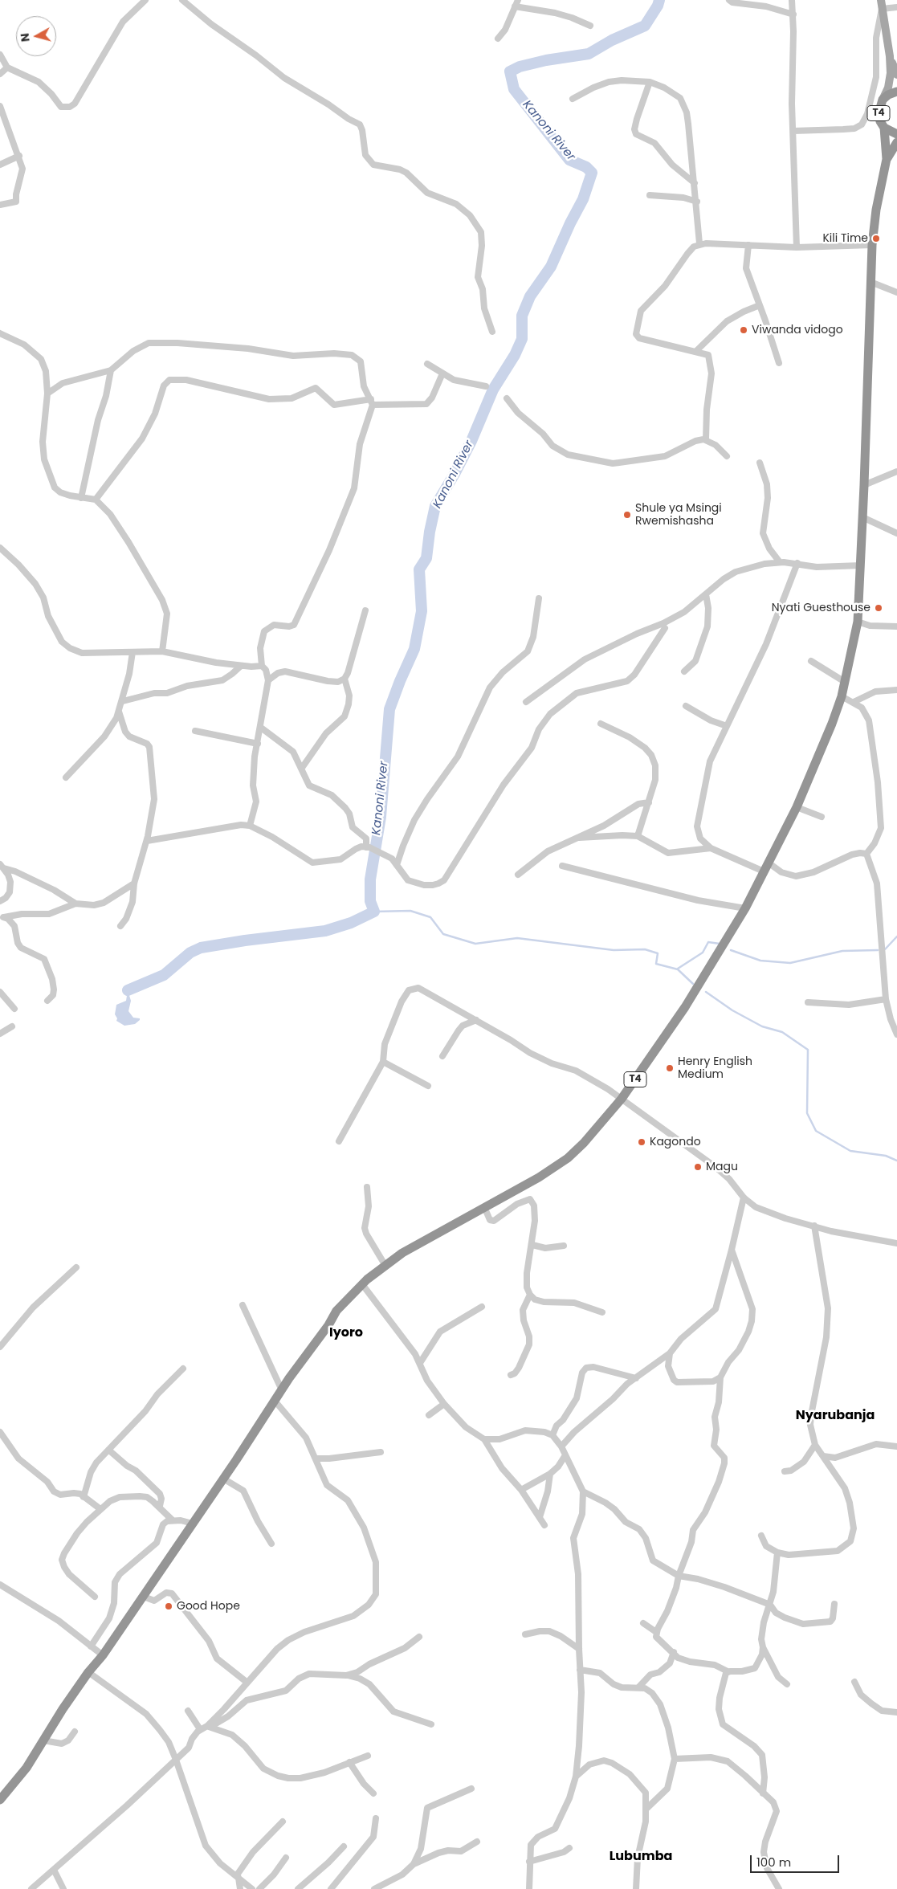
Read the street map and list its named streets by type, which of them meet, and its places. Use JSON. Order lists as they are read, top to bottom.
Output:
{
  "streets": {
    "highway": ["T4"]
  },
  "districts": ["Iyoro", "Nyarubanja", "Lubumba"],
  "water": ["Kanoni River"],
  "places": [
    "Kili Time",
    "Viwanda vidogo",
    "Shule ya Msingi Rwemishasha",
    "Nyati Guesthouse",
    "Henry English Medium",
    "Kagondo",
    "Magu",
    "Good Hope"
  ],
  "scale_bar": "100 m",
  "north": "left"
}
